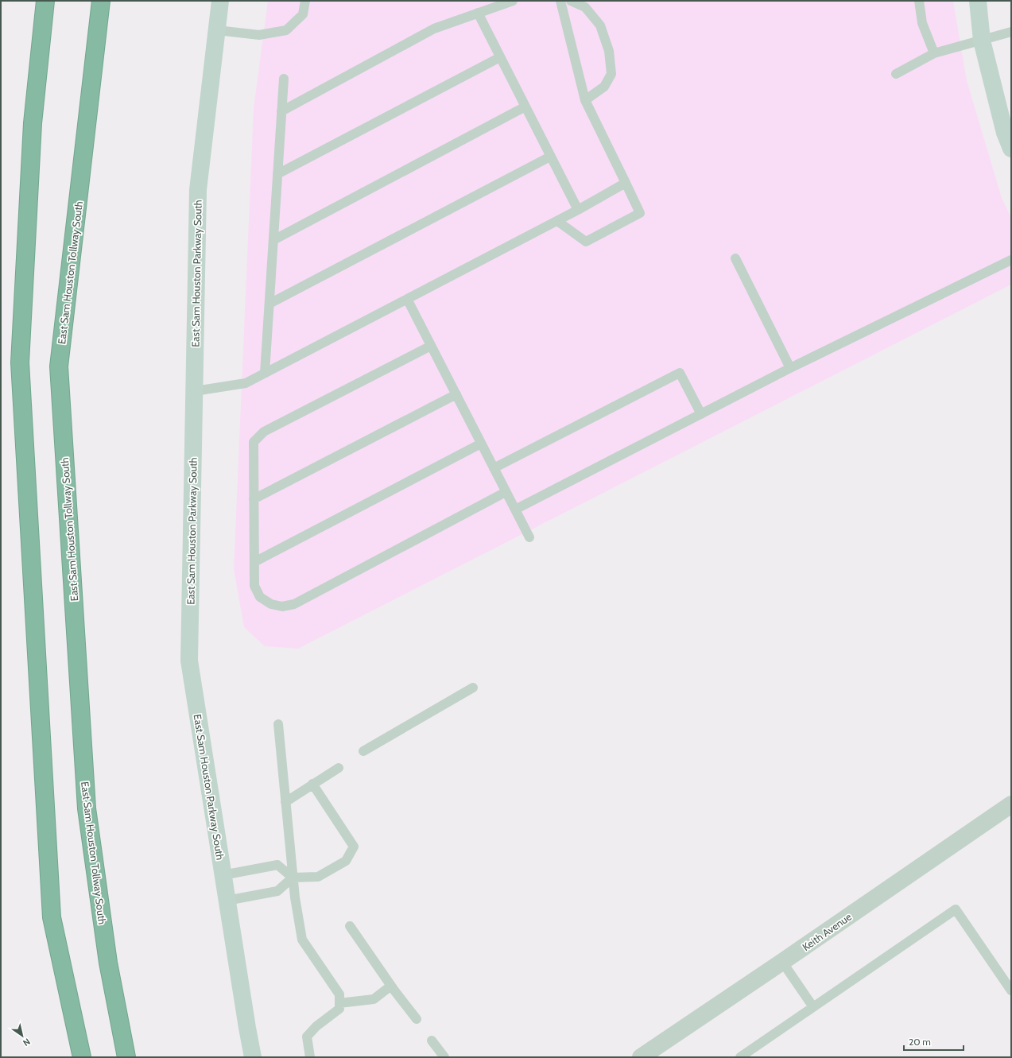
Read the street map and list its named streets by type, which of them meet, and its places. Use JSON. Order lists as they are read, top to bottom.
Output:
{
  "streets": {
    "highway": ["East Sam Houston Tollway South"],
    "main road": ["East Sam Houston Parkway South"],
    "street": ["Keith Avenue"]
  },
  "scale_bar": "20 m",
  "north": "bottom right"
}
